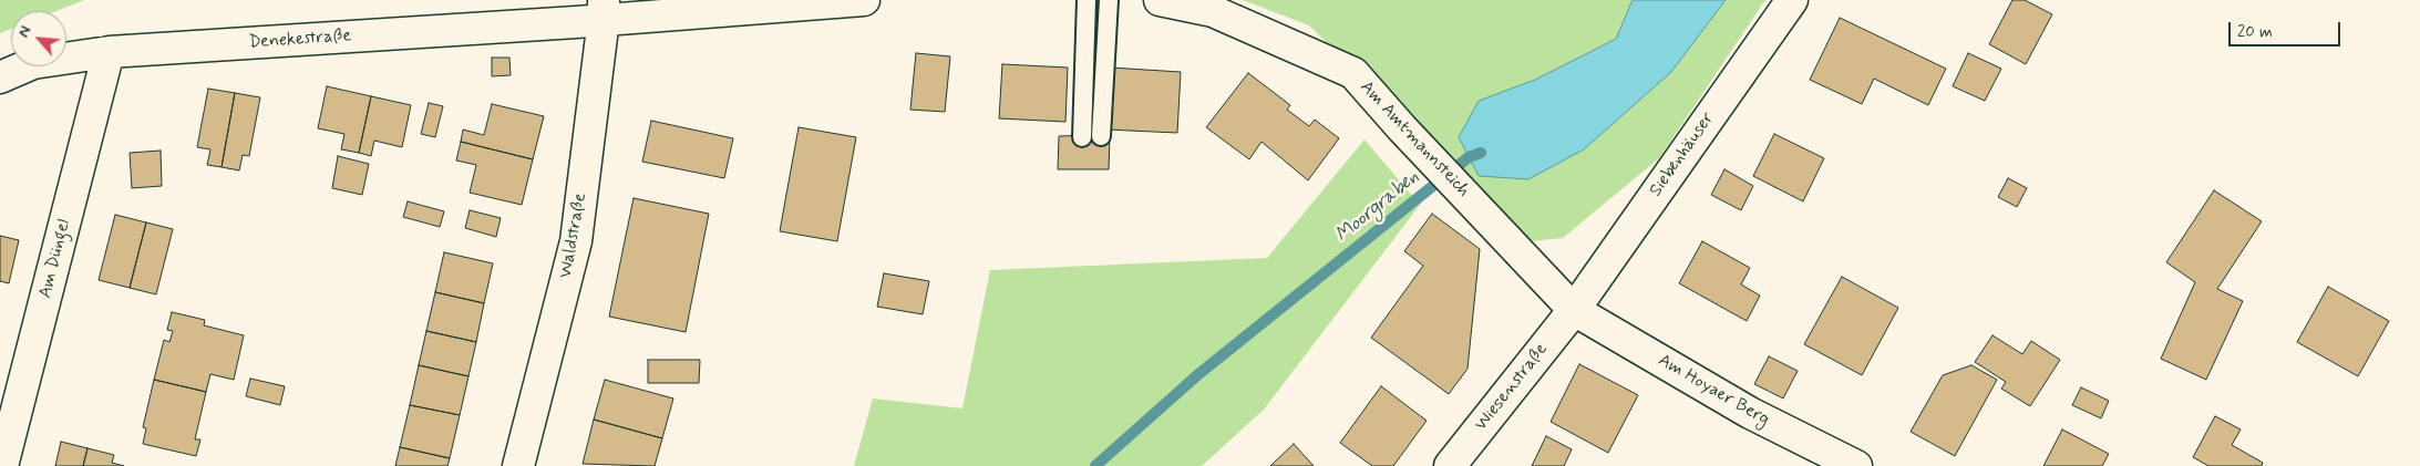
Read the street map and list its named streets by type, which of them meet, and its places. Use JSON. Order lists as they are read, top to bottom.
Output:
{
  "streets": {
    "street": [
      "Denekestraße",
      "Am Amtmannsteich",
      "Siebenhäuser",
      "Waldstraße",
      "Am Düngel",
      "Wiesenstraße",
      "Am Hoyaer Berg"
    ]
  },
  "crossings": [
    ["Denekestraße", "Waldstraße"],
    ["Denekestraße", "Am Düngel"],
    ["Am Amtmannsteich", "Siebenhäuser"],
    ["Am Amtmannsteich", "Wiesenstraße"],
    ["Am Amtmannsteich", "Am Hoyaer Berg"],
    ["Siebenhäuser", "Wiesenstraße"],
    ["Siebenhäuser", "Am Hoyaer Berg"],
    ["Wiesenstraße", "Am Hoyaer Berg"]
  ],
  "water": ["Moorgraben"],
  "scale_bar": "20 m",
  "north": "top left"
}
